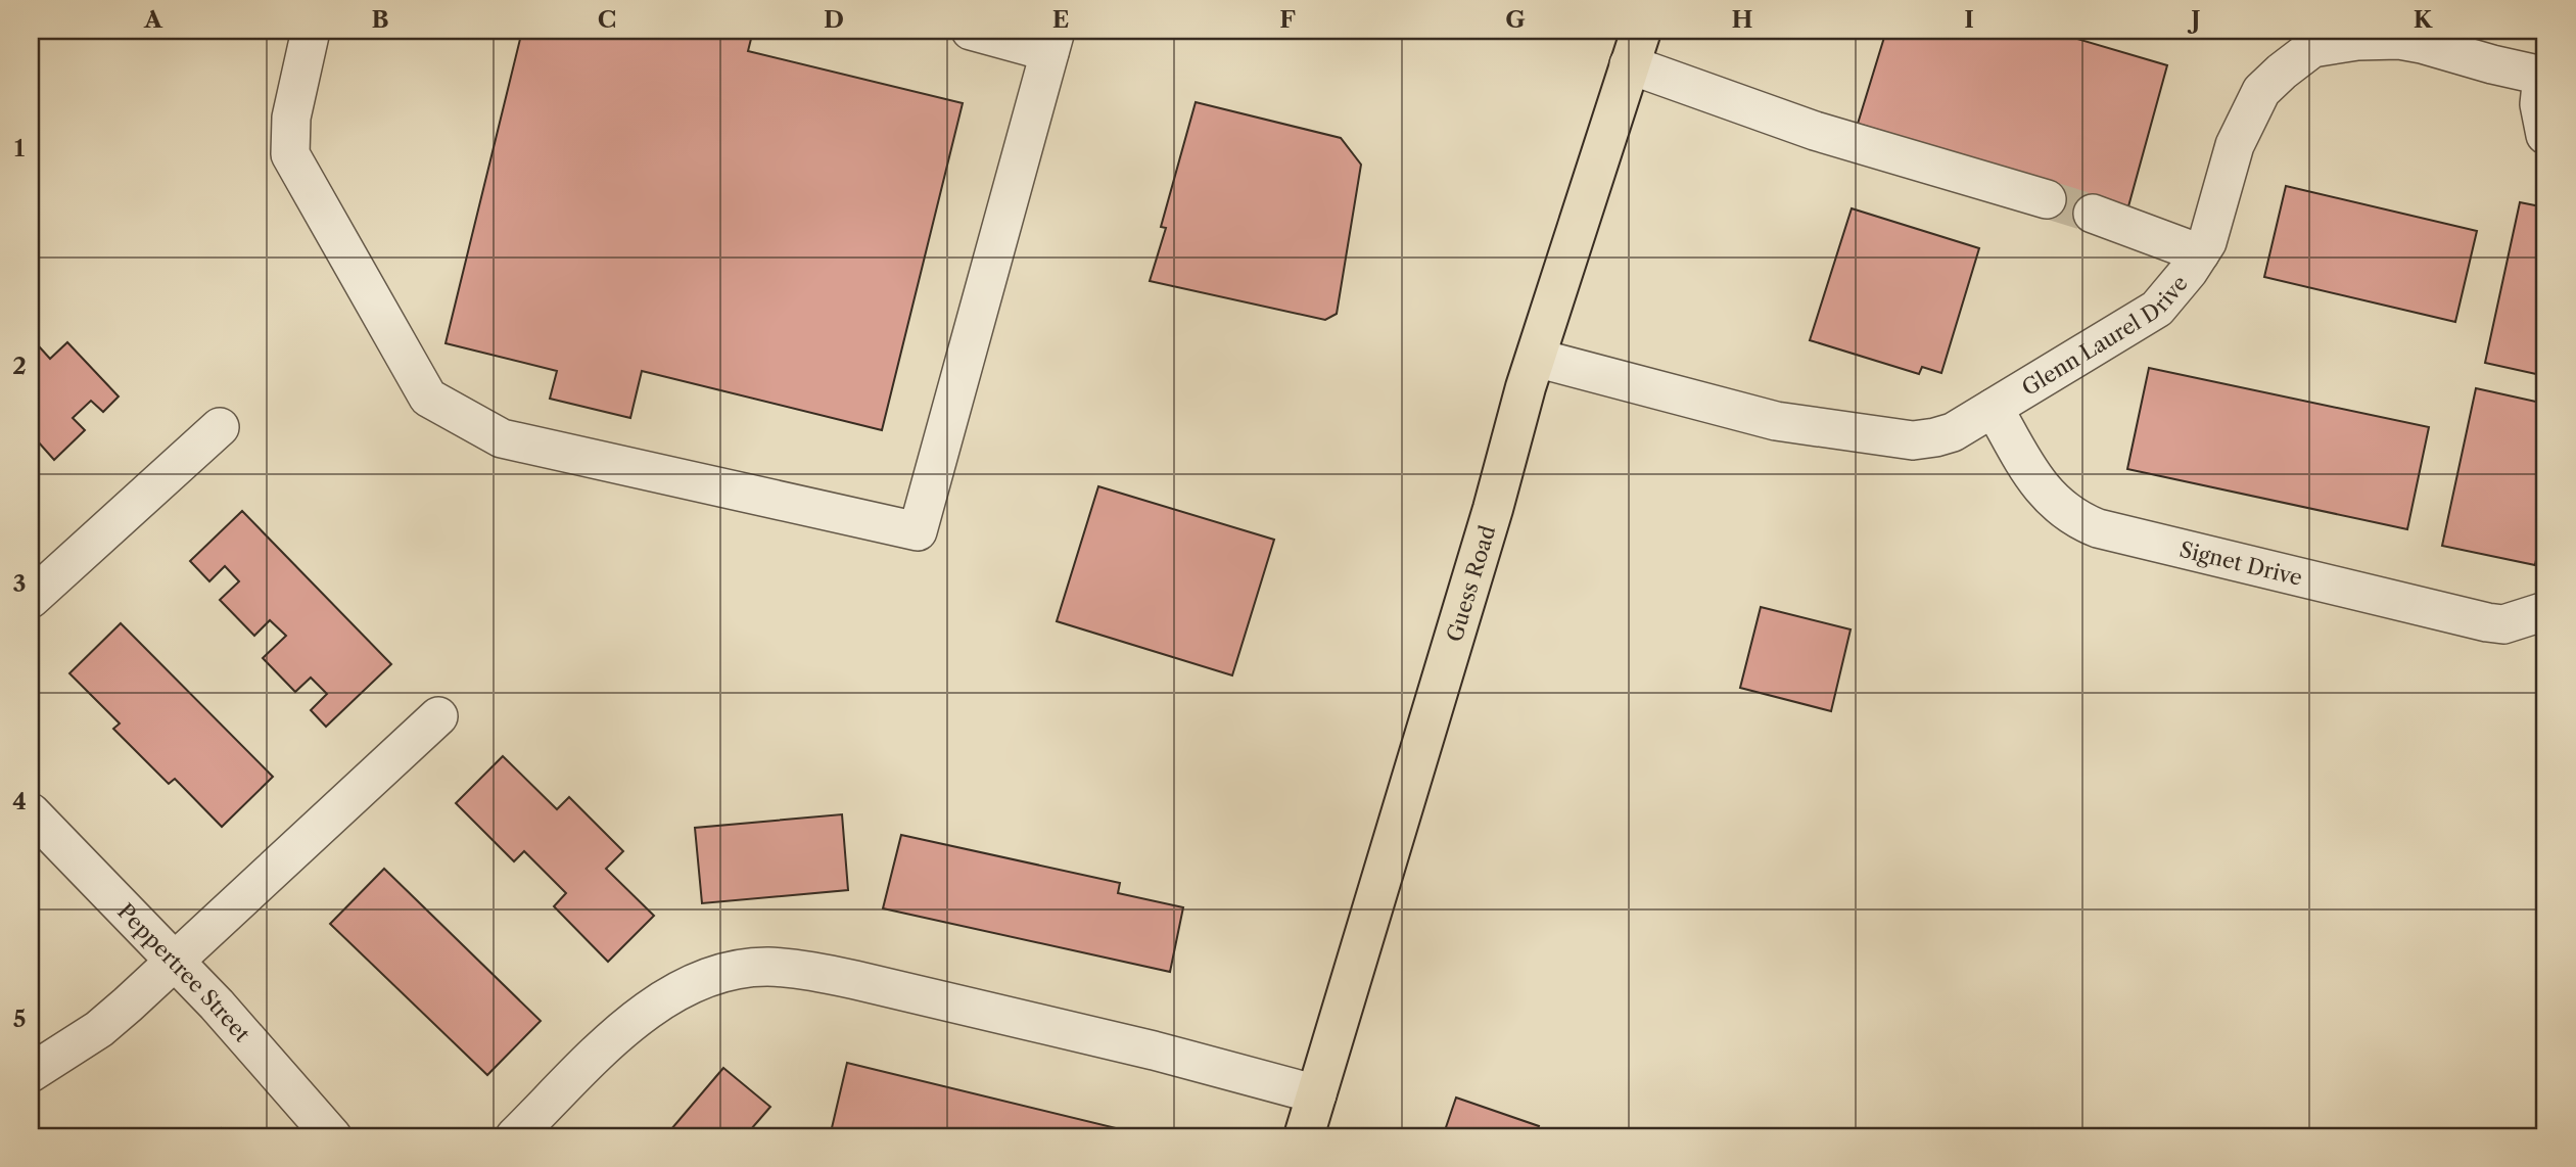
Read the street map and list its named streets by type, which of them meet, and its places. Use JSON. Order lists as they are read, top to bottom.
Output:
{
  "streets": {
    "main road": ["Guess Road"],
    "street": ["Glenn Laurel Drive", "Signet Drive", "Peppertree Street"]
  },
  "crossings": [
    ["Glenn Laurel Drive", "Signet Drive"],
    ["Glenn Laurel Drive", "Guess Road"]
  ],
  "grid": {
    "columns": [
      "A",
      "B",
      "C",
      "D",
      "E",
      "F",
      "G",
      "H",
      "I",
      "J",
      "K"
    ],
    "rows": [
      "1",
      "2",
      "3",
      "4",
      "5"
    ]
  }
}
